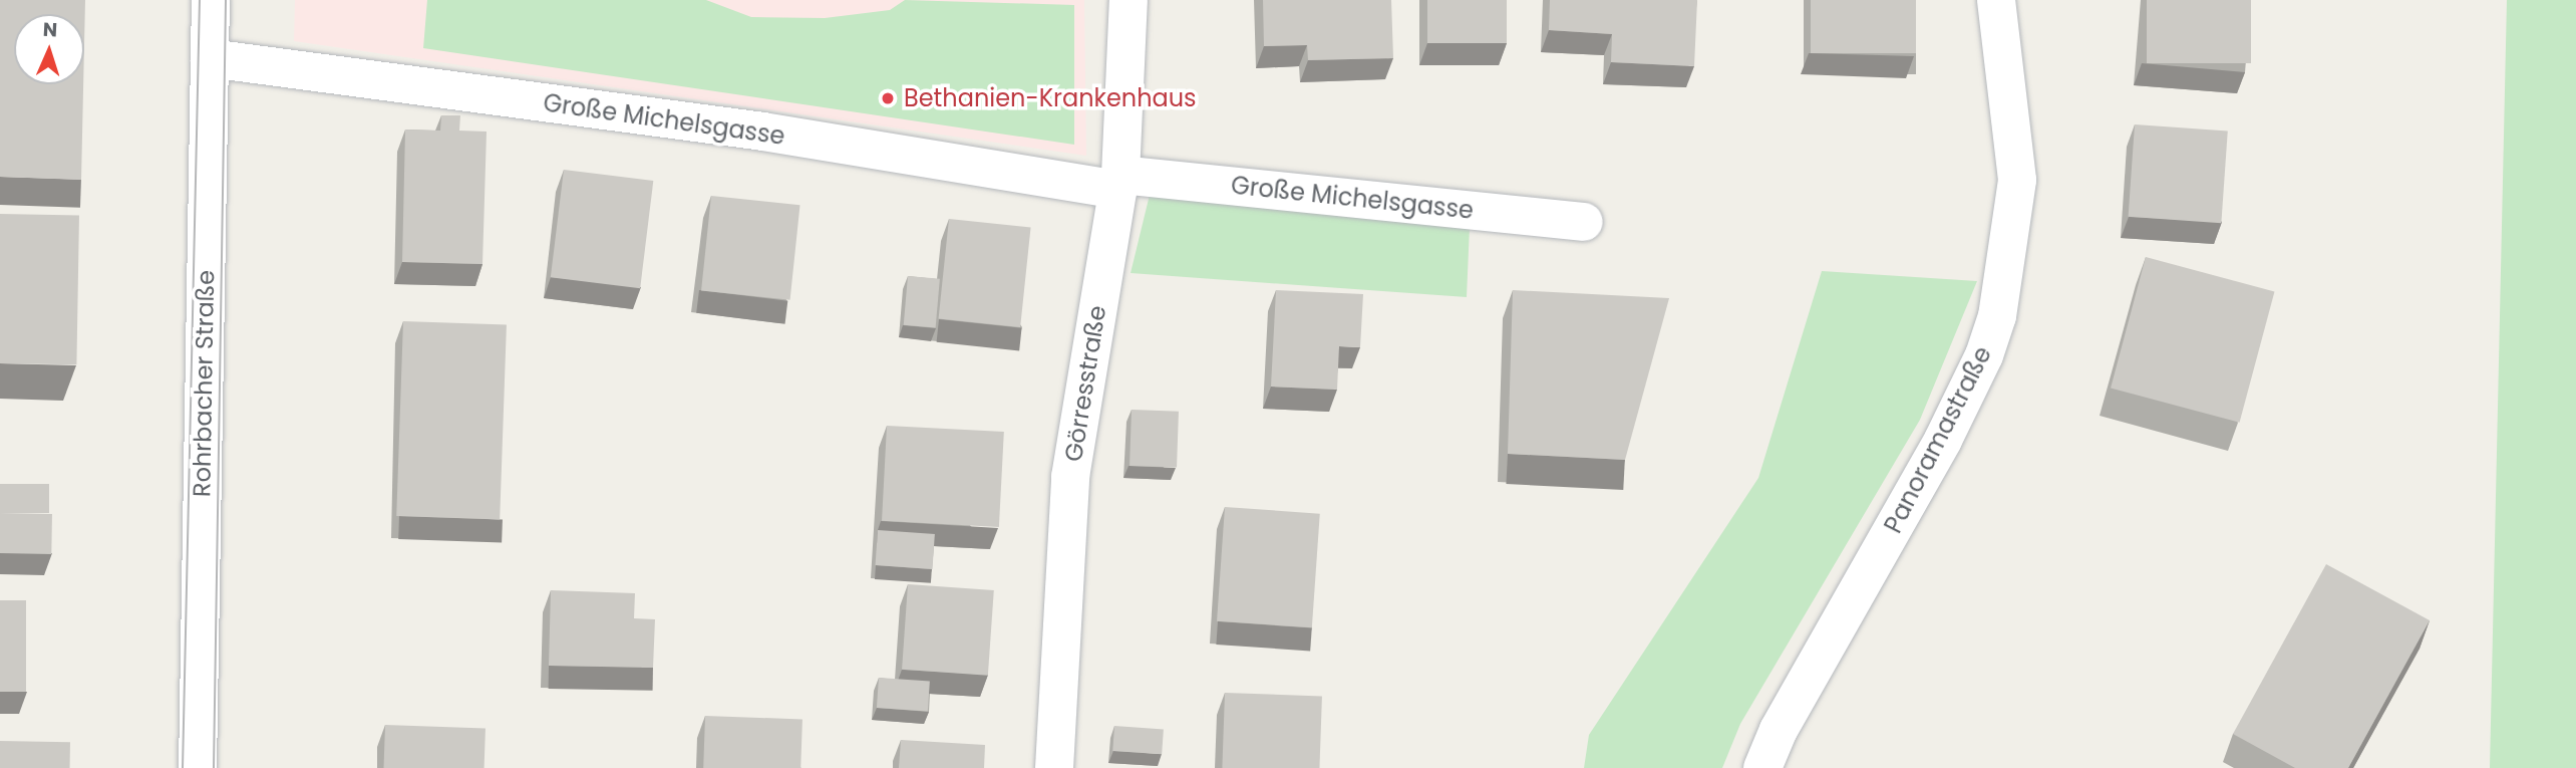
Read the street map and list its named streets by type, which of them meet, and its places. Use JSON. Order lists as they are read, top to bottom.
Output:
{
  "streets": {
    "street": [
      "Große Michelsgasse",
      "Rohrbacher Straße",
      "Görresstraße",
      "Panoramastraße"
    ]
  },
  "crossings": [
    ["Große Michelsgasse", "Rohrbacher Straße"],
    ["Große Michelsgasse", "Görresstraße"]
  ],
  "places": ["Bethanien-Krankenhaus"],
  "north": "top"
}
